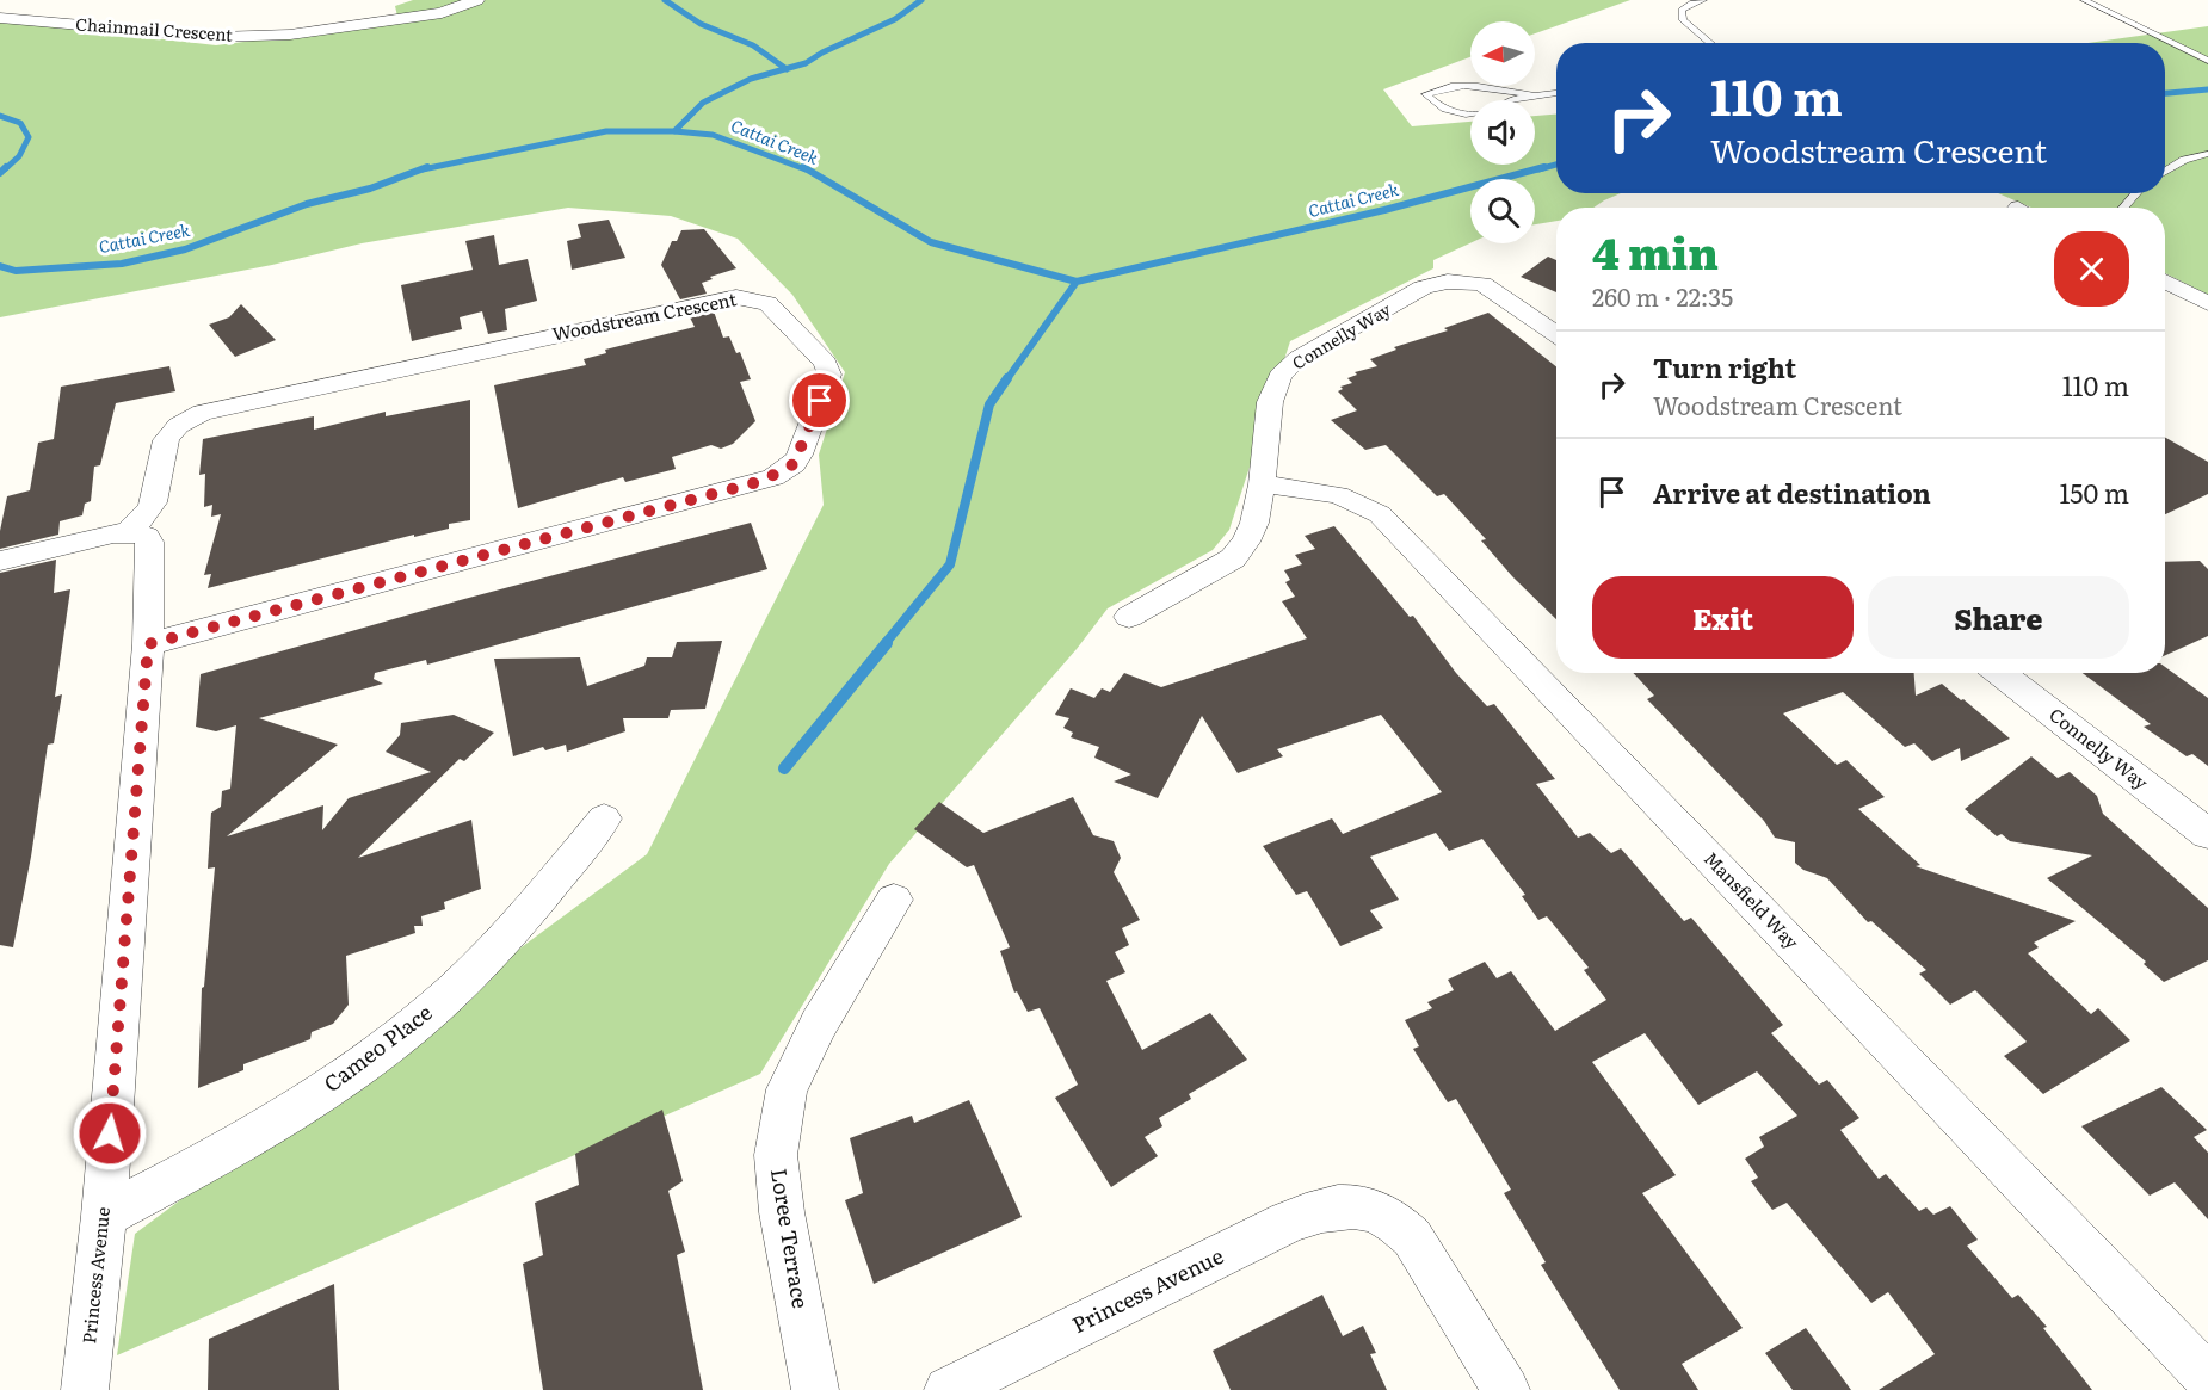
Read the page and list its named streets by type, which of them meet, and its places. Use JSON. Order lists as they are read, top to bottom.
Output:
{
  "streets": {
    "street": [
      "Chainmail Crescent",
      "Woodstream Crescent",
      "Connelly Way",
      "Mansfield Way",
      "Cameo Place",
      "Loree Terrace",
      "Princess Avenue"
    ]
  },
  "crossings": [
    ["Woodstream Crescent", "Princess Avenue"],
    ["Connelly Way", "Mansfield Way"],
    ["Cameo Place", "Princess Avenue"]
  ],
  "water": ["Cattai Creek"],
  "north": "left",
  "page": {
    "turn": ["110 m", "Woodstream Crescent"],
    "heading": ["4 min", "260 m · 22:35"],
    "list": [
      {
        "name": "Turn right",
        "note": "Woodstream Crescent",
        "value": "110 m"
      },
      {
        "name": "Arrive at destination",
        "value": "150 m"
      }
    ],
    "buttons": ["Exit", "Share"]
  }
}
